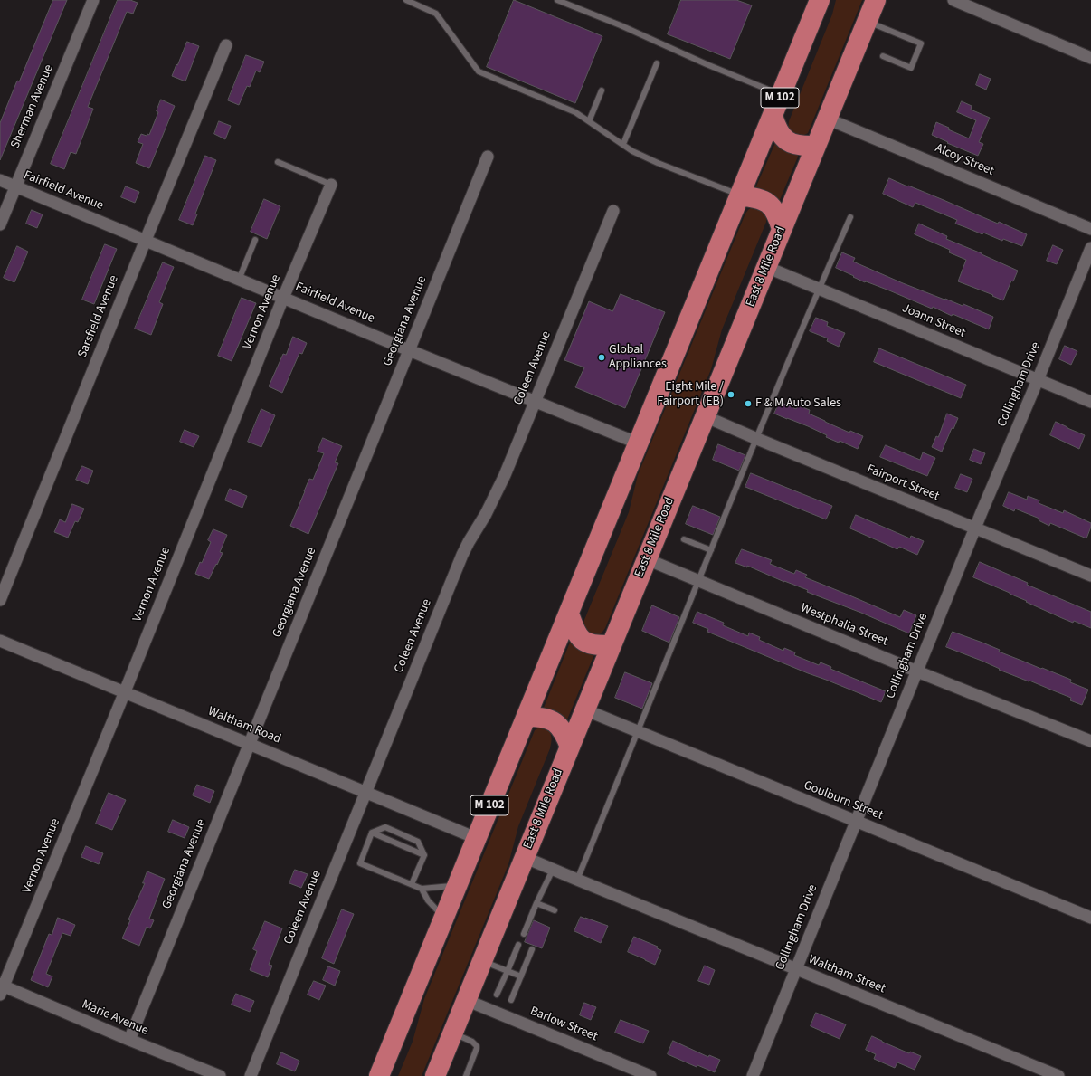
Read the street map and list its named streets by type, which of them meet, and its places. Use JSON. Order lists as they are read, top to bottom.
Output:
{
  "streets": {
    "highway": ["M 102", "East 8 Mile Road"],
    "street": [
      "Sherman Avenue",
      "Alcoy Street",
      "Fairfield Avenue",
      "Vernon Avenue",
      "Sarsfield Avenue",
      "Georgiana Avenue",
      "Joann Street",
      "Coleen Avenue",
      "Collingham Drive",
      "Fairport Street",
      "Westphalia Street",
      "Waltham Road",
      "Goulburn Street",
      "Waltham Street",
      "Marie Avenue",
      "Barlow Street"
    ]
  },
  "crossings": [
    ["M 102", "Fairfield Avenue"],
    ["M 102", "Waltham Road"],
    ["Sherman Avenue", "Fairfield Avenue"],
    ["Alcoy Street", "East 8 Mile Road"],
    ["Fairfield Avenue", "Vernon Avenue"],
    ["Fairfield Avenue", "Sarsfield Avenue"],
    ["Fairfield Avenue", "Georgiana Avenue"],
    ["Fairfield Avenue", "Coleen Avenue"],
    ["East 8 Mile Road", "Joann Street"],
    ["East 8 Mile Road", "Fairport Street"],
    ["East 8 Mile Road", "Westphalia Street"],
    ["East 8 Mile Road", "Goulburn Street"],
    ["East 8 Mile Road", "Waltham Street"],
    ["East 8 Mile Road", "Barlow Street"],
    ["Vernon Avenue", "Waltham Road"],
    ["Vernon Avenue", "Marie Avenue"],
    ["Georgiana Avenue", "Waltham Road"],
    ["Georgiana Avenue", "Marie Avenue"],
    ["Joann Street", "Collingham Drive"],
    ["Coleen Avenue", "Waltham Road"],
    ["Collingham Drive", "Fairport Street"],
    ["Collingham Drive", "Westphalia Street"],
    ["Collingham Drive", "Goulburn Street"],
    ["Collingham Drive", "Waltham Street"]
  ],
  "places": ["Global Appliances", "Eight Mile / Fairport (EB)", "F & M Auto Sales"]
}
